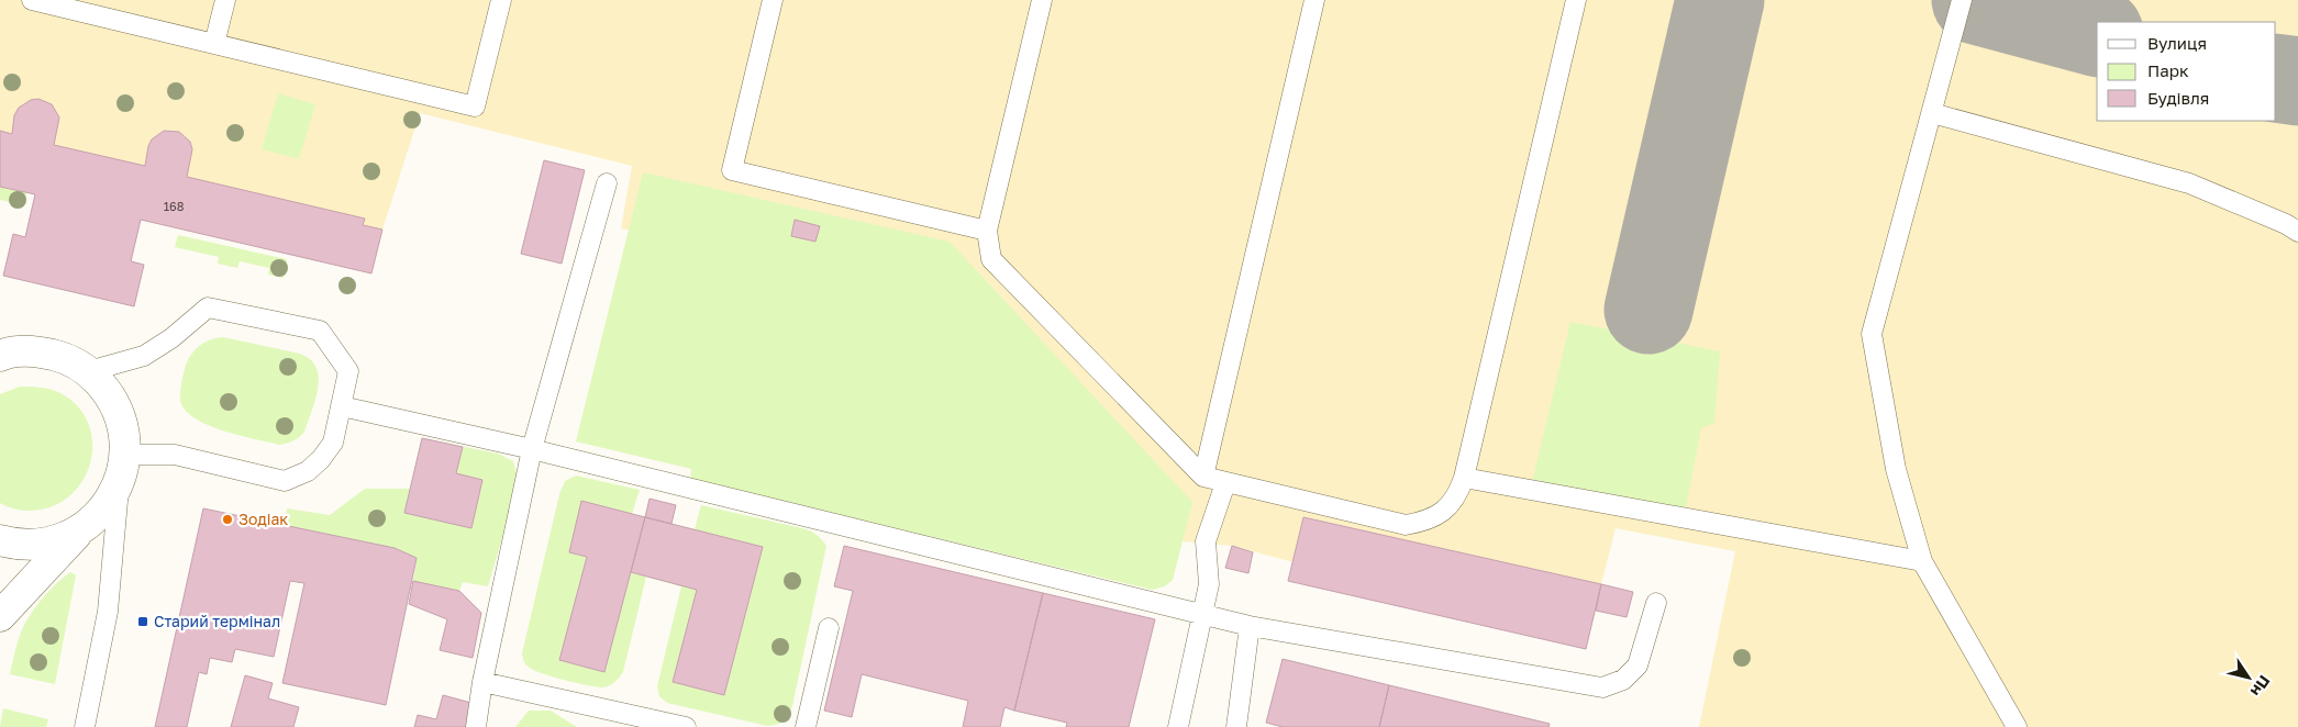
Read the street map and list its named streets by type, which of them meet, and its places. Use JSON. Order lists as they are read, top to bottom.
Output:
{
  "places": {
    "other": ["Зодіак"],
    "transit": ["Старий термінал"]
  },
  "house_numbers": ["168"],
  "legend": ["Вулиця", "Парк", "Будівля"],
  "north": "bottom right"
}
